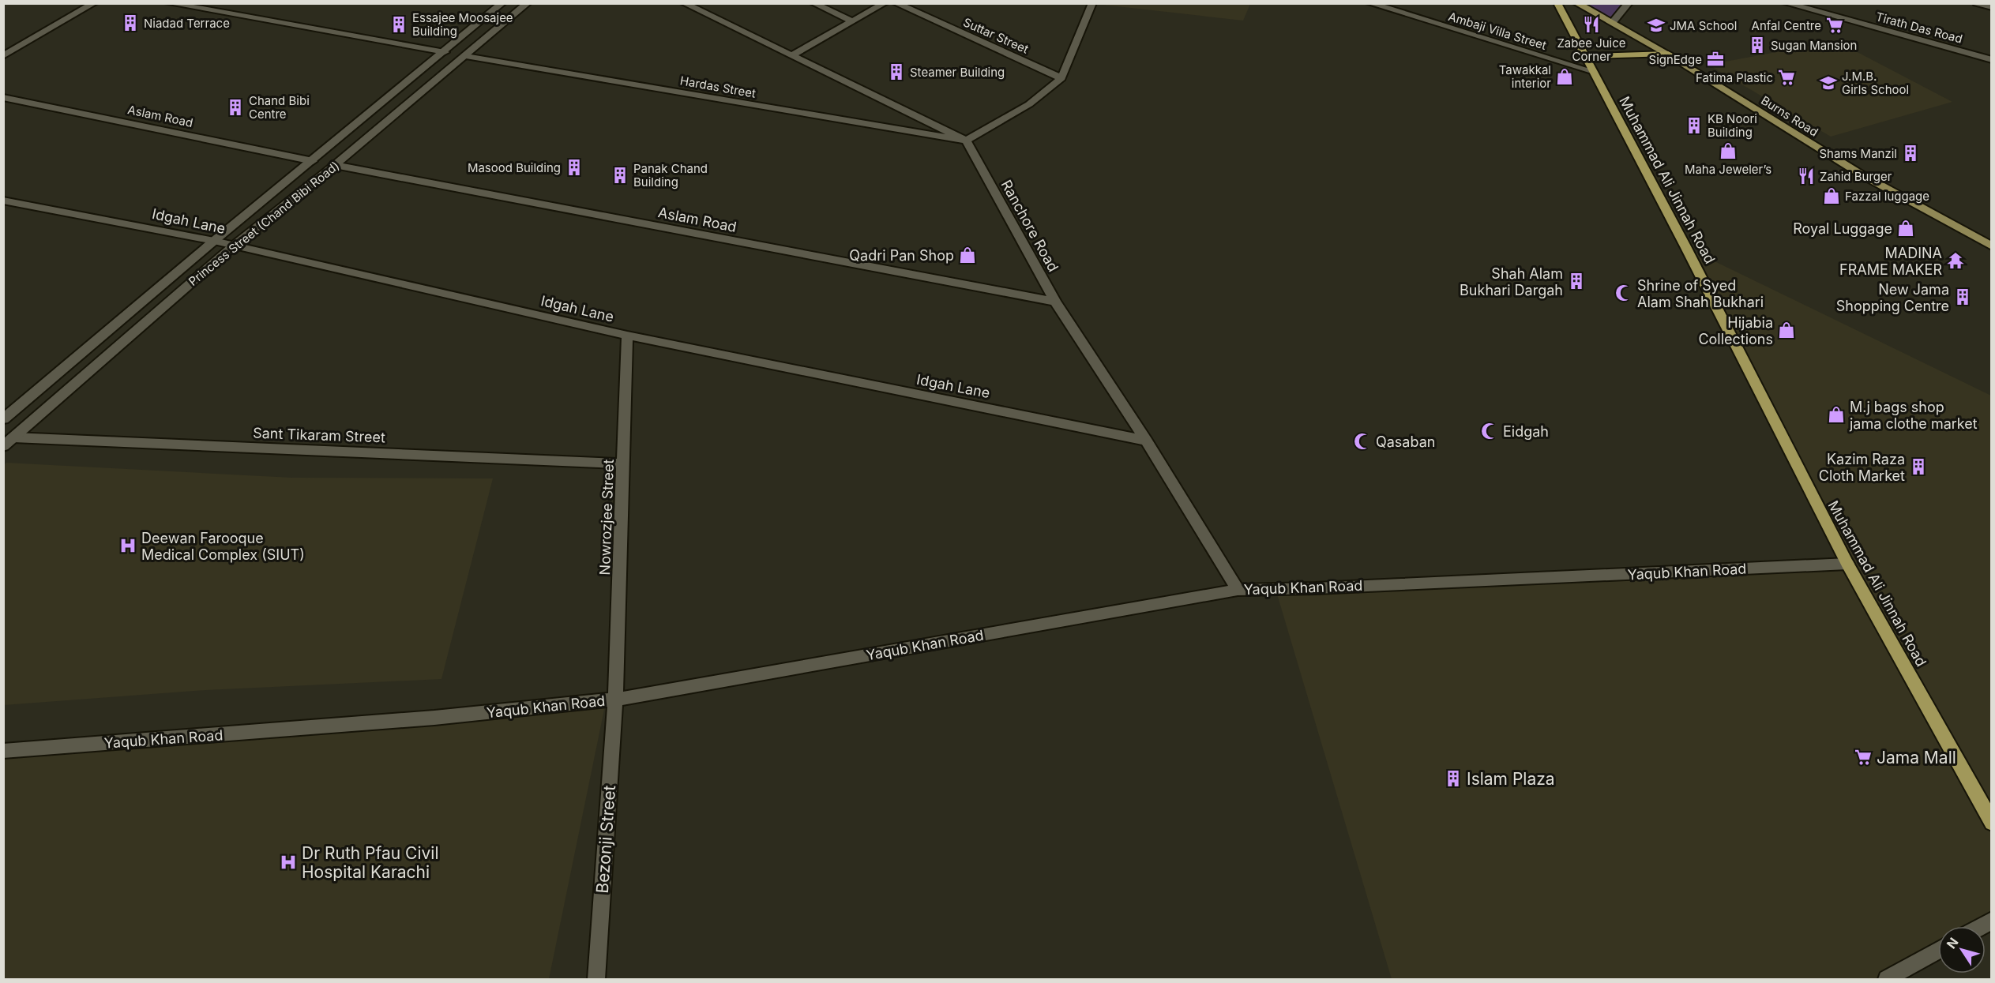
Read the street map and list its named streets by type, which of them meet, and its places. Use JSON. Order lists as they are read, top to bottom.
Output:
{
  "streets": {
    "highway": ["Muhammad Ali Jinnah Road"],
    "main road": ["Burns Road"],
    "street": [
      "Tirath Das Road",
      "Ambaji Villa Street",
      "Suttar Street",
      "Hardas Street",
      "Aslam Road",
      "Idgah Lane",
      "Princess Street (Chand Bibi Road)",
      "Ranchore Road",
      "Sant Tikaram Street",
      "Nowrozjee Street",
      "Yaqub Khan Road",
      "Bezonji Street"
    ]
  },
  "crossings": [
    ["Ambaji Villa Street", "Muhammad Ali Jinnah Road"],
    ["Hardas Street", "Princess Street (Chand Bibi Road)"],
    ["Hardas Street", "Ranchore Road"],
    ["Aslam Road", "Princess Street (Chand Bibi Road)"],
    ["Aslam Road", "Ranchore Road"],
    ["Muhammad Ali Jinnah Road", "Yaqub Khan Road"],
    ["Idgah Lane", "Princess Street (Chand Bibi Road)"],
    ["Idgah Lane", "Ranchore Road"],
    ["Idgah Lane", "Nowrozjee Street"],
    ["Princess Street (Chand Bibi Road)", "Sant Tikaram Street"],
    ["Ranchore Road", "Yaqub Khan Road"],
    ["Sant Tikaram Street", "Nowrozjee Street"],
    ["Nowrozjee Street", "Yaqub Khan Road"],
    ["Nowrozjee Street", "Bezonji Street"],
    ["Yaqub Khan Road", "Bezonji Street"]
  ],
  "places": {
    "building": [
      "Niadad Terrace",
      "Essajee Moosajee Building",
      "Sugan Mansion",
      "Steamer Building",
      "Chand Bibi Centre",
      "KB Noori Building",
      "Shams Manzil",
      "Masood Building",
      "Panak Chand Building",
      "Shah Alam Bukhari Dargah",
      "New Jama Shopping Centre",
      "Kazim Raza Cloth Market",
      "Islam Plaza"
    ],
    "restaurant": ["Zabee Juice Corner", "Zahid Burger"],
    "school or university": ["JMA School", "J.M.B. Girls School"],
    "supermarket": ["Anfal Centre", "Fatima Plastic", "Jama Mall"],
    "office": ["SignEdge"],
    "shop": [
      "Tawakkal interior",
      "Maha Jeweler’s",
      "Fazzal luggage",
      "Royal Luggage",
      "Qadri Pan Shop",
      "Hijabia Collections",
      "M.j bags shop jama clothe market"
    ],
    "temple": ["MADINA FRAME MAKER"],
    "mosque": ["Shrine of Syed Alam Shah Bukhari", "Eidgah", "Qasaban"],
    "hospital": ["Deewan Farooque Medical Complex (SIUT)", "Dr Ruth Pfau Civil Hospital Karachi"]
  },
  "north": "top left"
}
